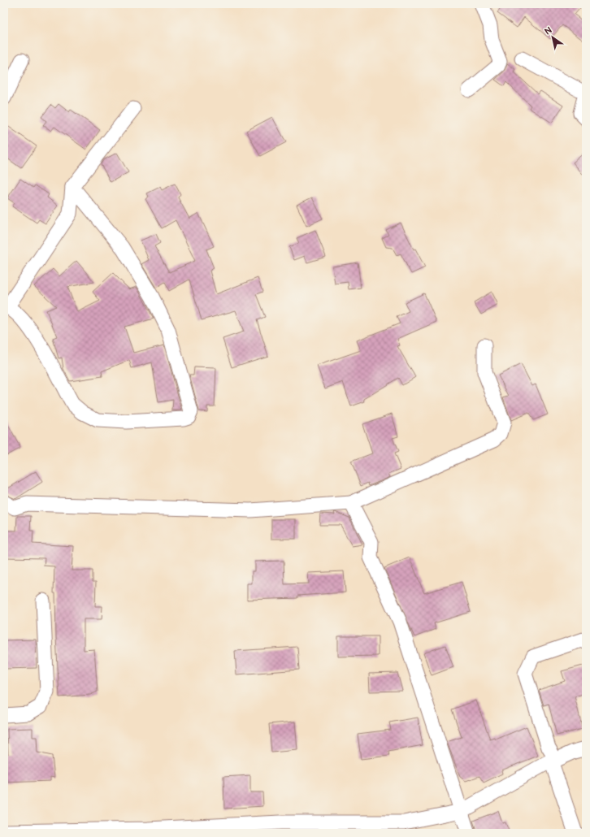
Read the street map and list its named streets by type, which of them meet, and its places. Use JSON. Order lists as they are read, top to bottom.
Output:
{
  "north": "top left"
}
